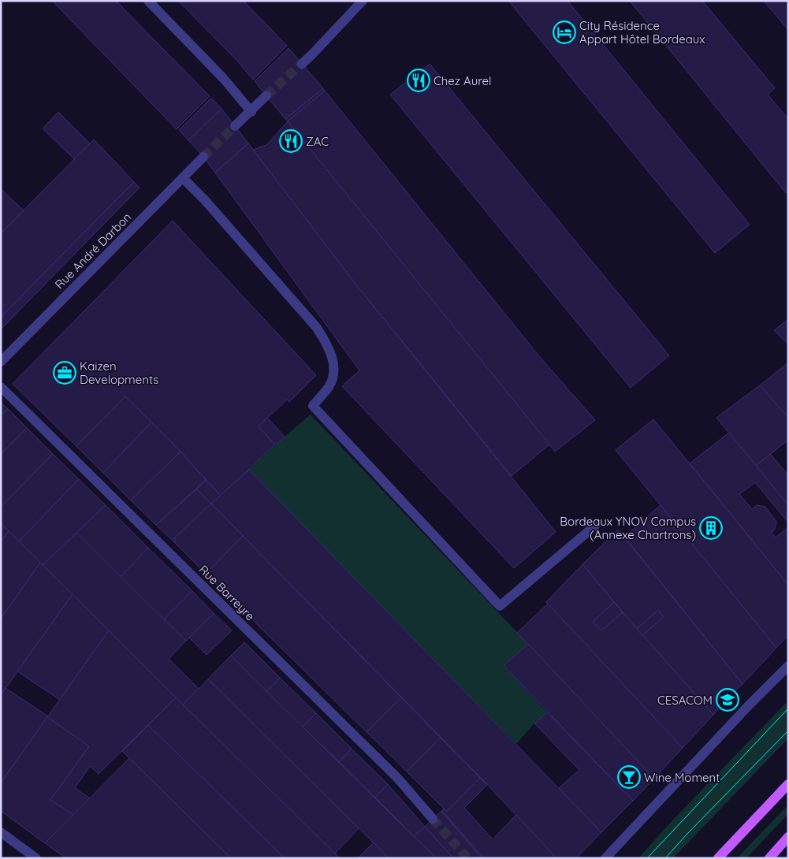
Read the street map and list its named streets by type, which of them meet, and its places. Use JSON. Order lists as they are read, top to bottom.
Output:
{
  "streets": {
    "street": ["Rue André Darbon", "Rue Barreyre"]
  },
  "places": {
    "hotel": ["City Résidence Appart Hôtel Bordeaux"],
    "restaurant": ["Chez Aurel", "ZAC"],
    "office": ["Kaizen Developments"],
    "building": ["Bordeaux YNOV Campus (Annexe Chartrons)"],
    "school or university": ["CESACOM"],
    "bar": ["Wine Moment"]
  }
}
